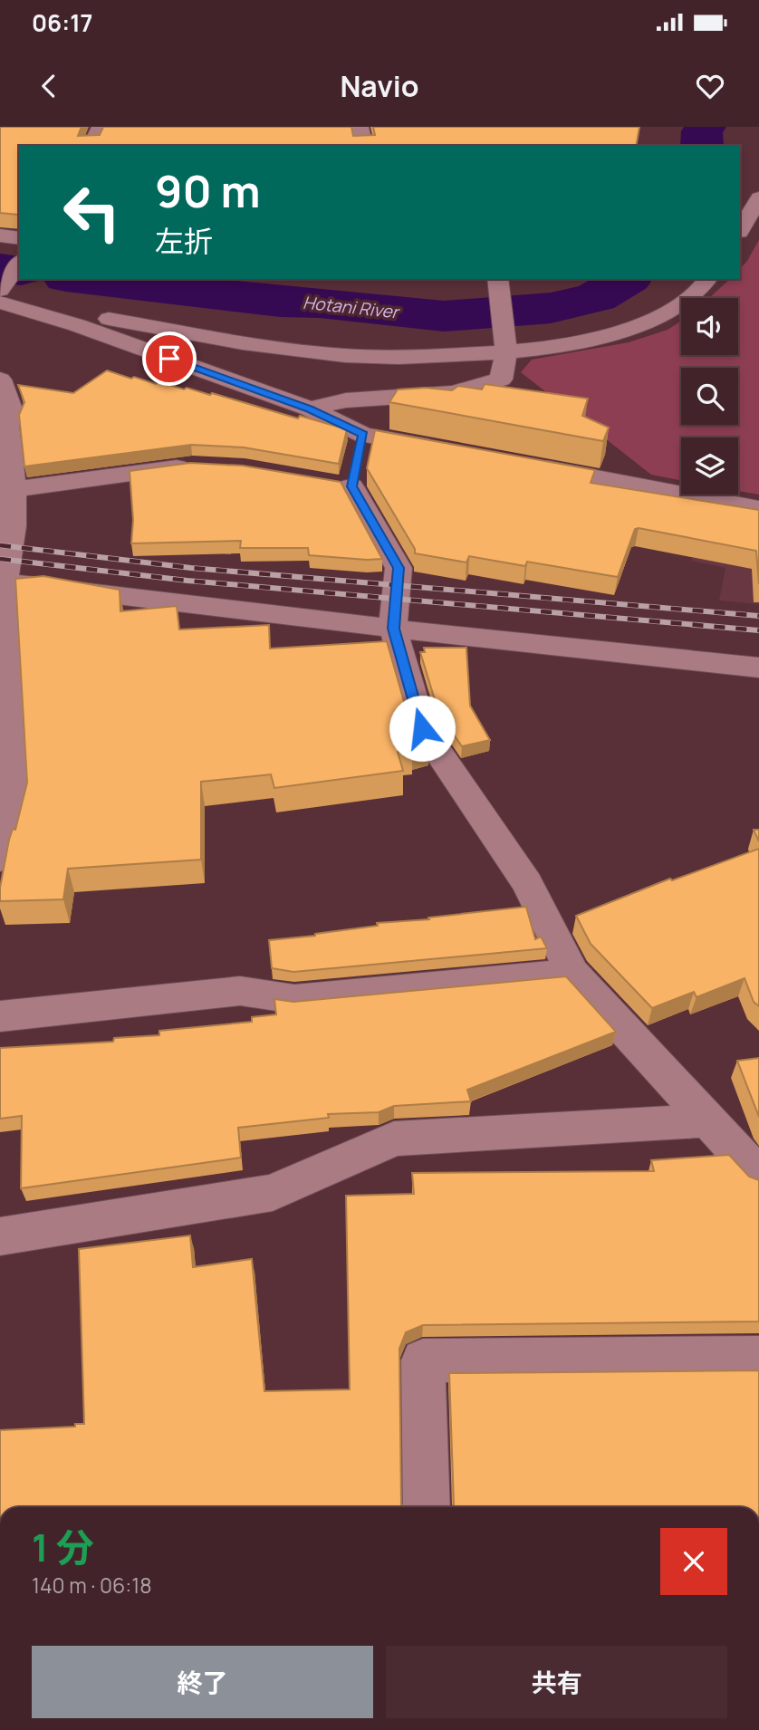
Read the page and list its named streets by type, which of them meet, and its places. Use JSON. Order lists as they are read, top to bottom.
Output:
{
  "water": ["Hotani River"],
  "page": {
    "status": "06:17",
    "header": "Navio",
    "turn": ["90 m", "左折"],
    "heading": ["1 分", "140 m · 06:18"],
    "buttons": ["終了", "共有"]
  }
}
